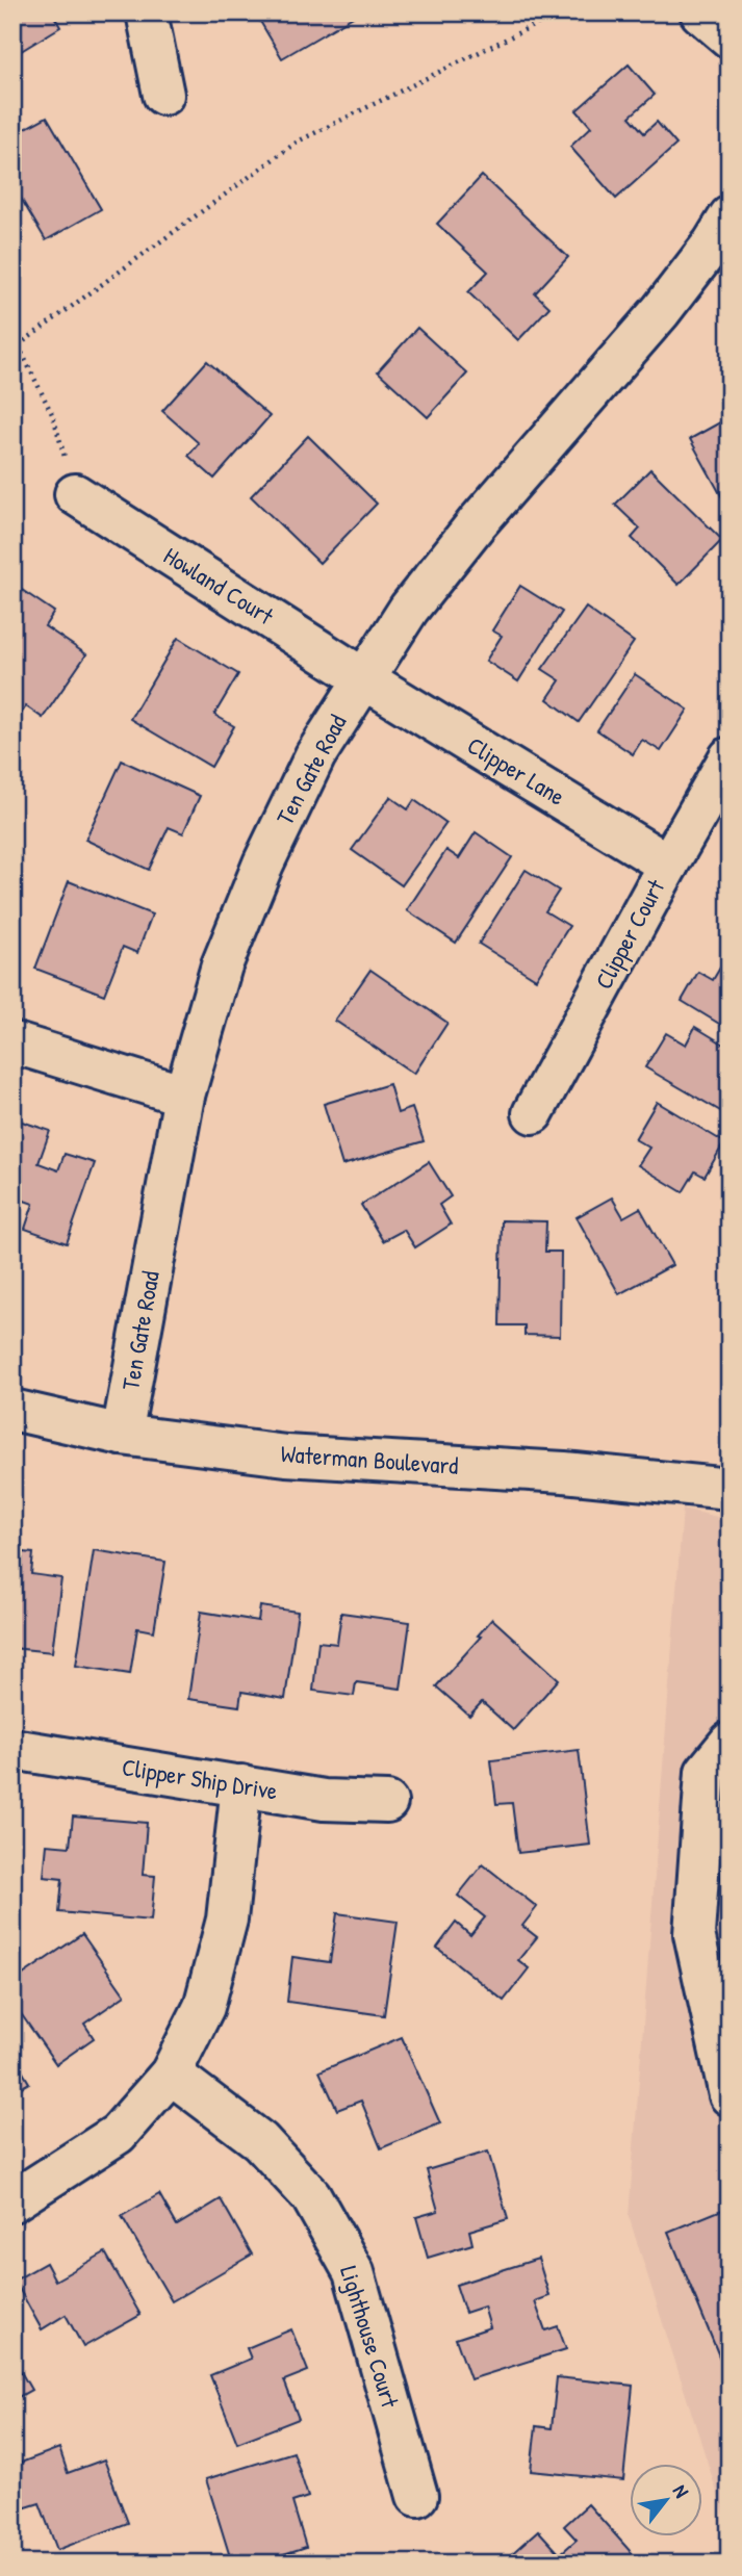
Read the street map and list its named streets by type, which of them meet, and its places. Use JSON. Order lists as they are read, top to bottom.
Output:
{
  "streets": {
    "street": [
      "Howland Court",
      "Ten Gate Road",
      "Clipper Lane",
      "Clipper Court",
      "Waterman Boulevard",
      "Clipper Ship Drive",
      "Lighthouse Court"
    ]
  },
  "crossings": [
    ["Howland Court", "Ten Gate Road"],
    ["Howland Court", "Clipper Lane"],
    ["Ten Gate Road", "Clipper Lane"],
    ["Ten Gate Road", "Waterman Boulevard"],
    ["Clipper Lane", "Clipper Court"]
  ],
  "north": "top right"
}
